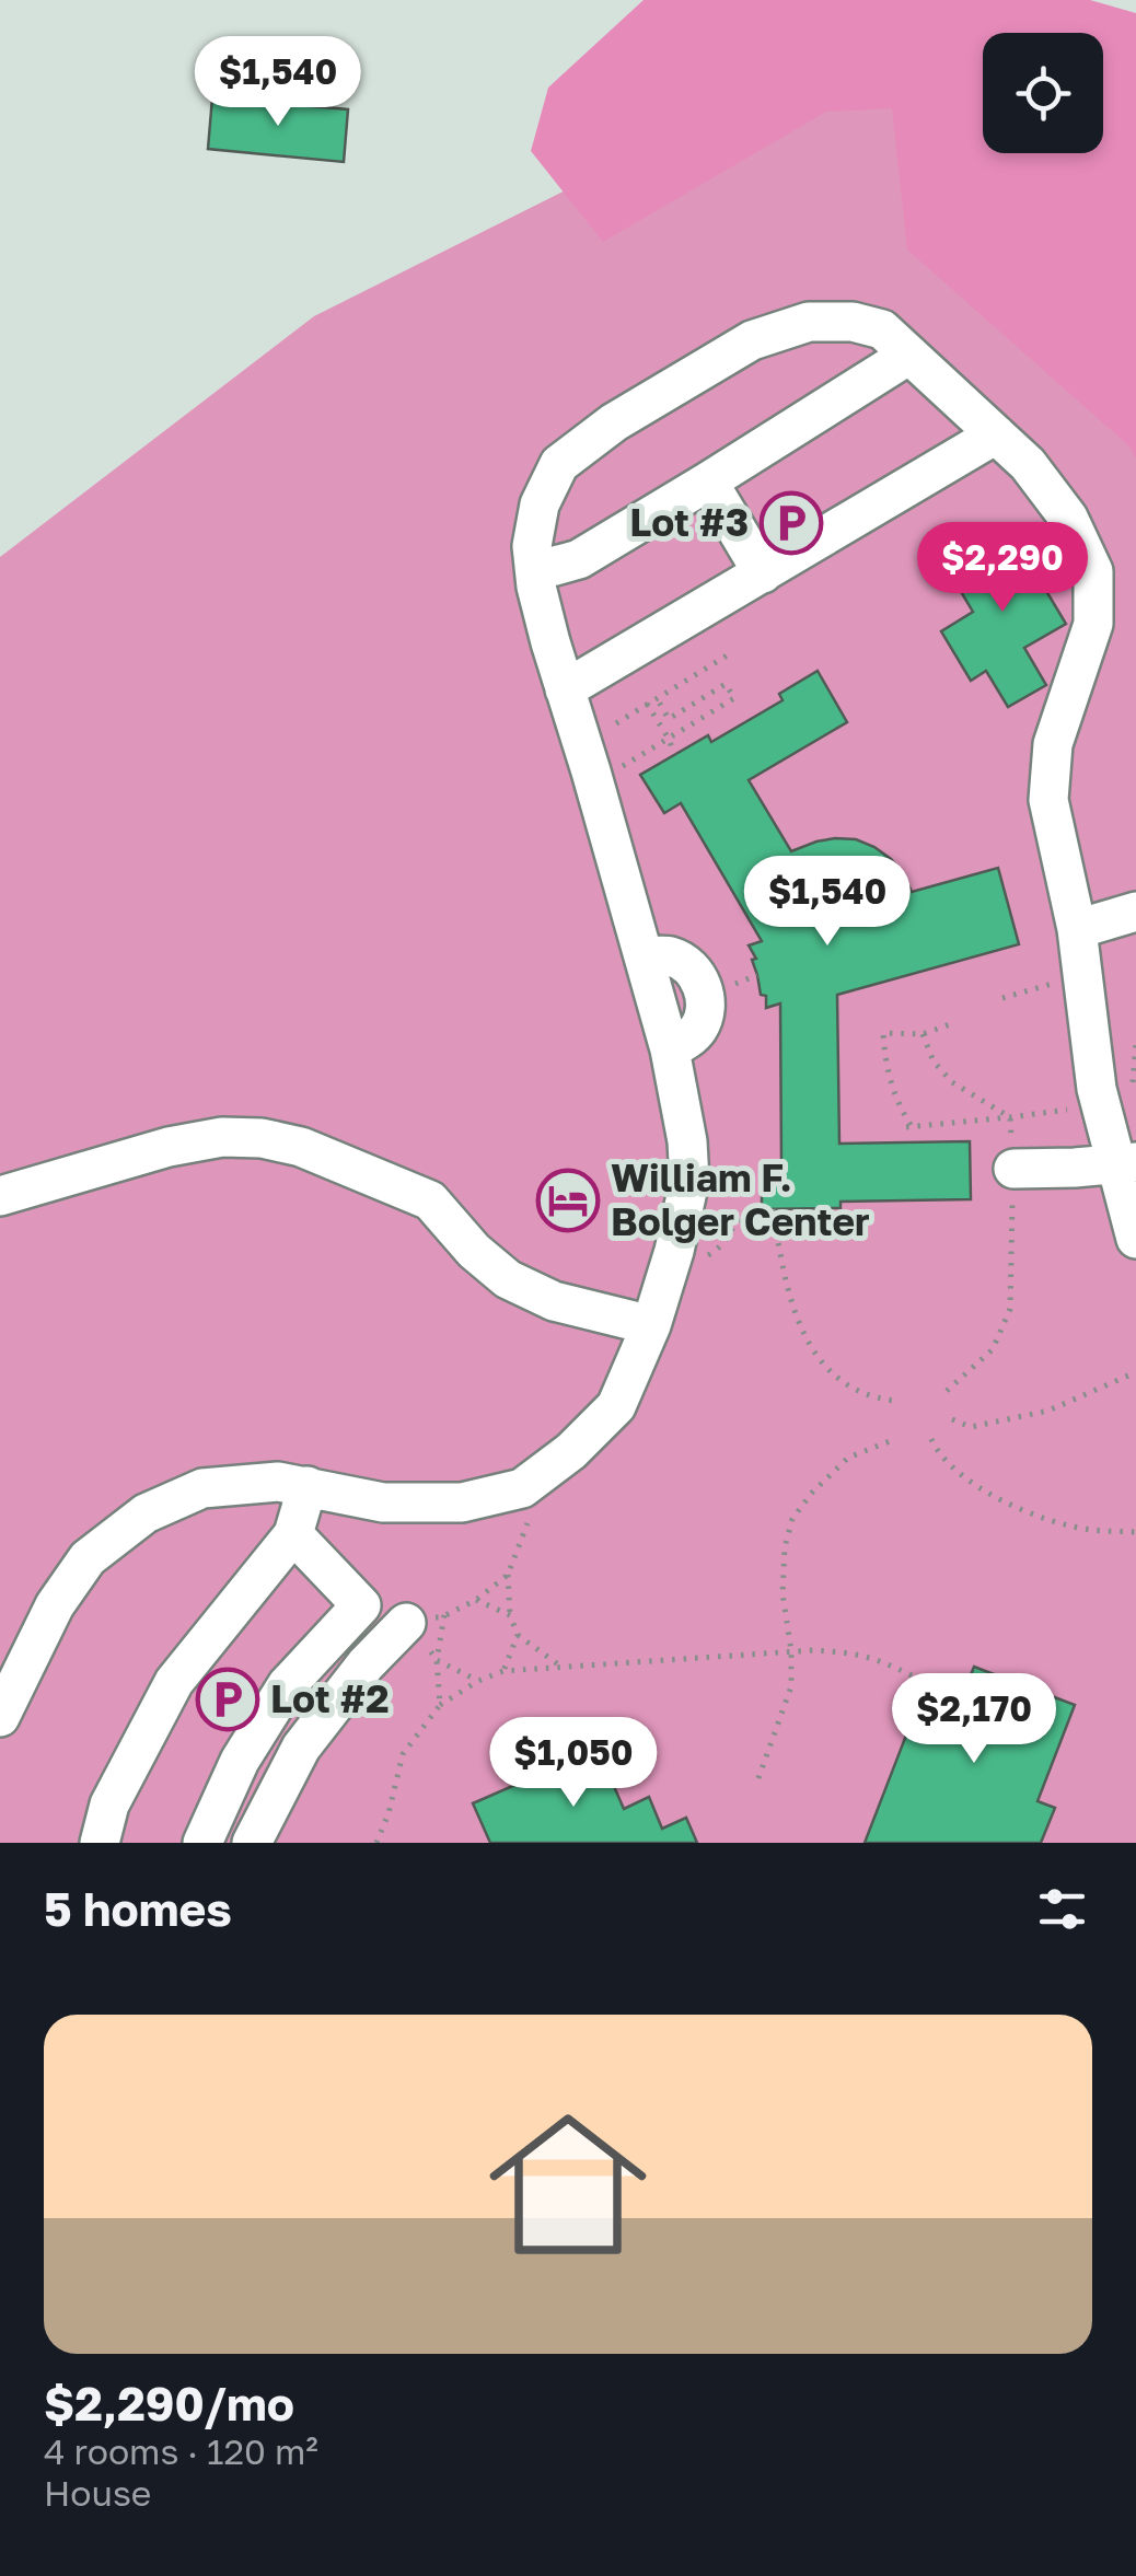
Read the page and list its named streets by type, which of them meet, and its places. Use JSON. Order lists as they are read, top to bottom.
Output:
{
  "places": {
    "parking": ["Lot #3", "Lot #2"],
    "hotel": ["William F. Bolger Center"]
  },
  "page": {
    "price": [
      "$1,540",
      "$2,290",
      "$1,540",
      "$2,170",
      "$1,050"
    ],
    "heading": "5 homes",
    "list": [
      {
        "name": "$2,290/mo",
        "note": "4 rooms · 120 m² · House"
      }
    ]
  }
}
